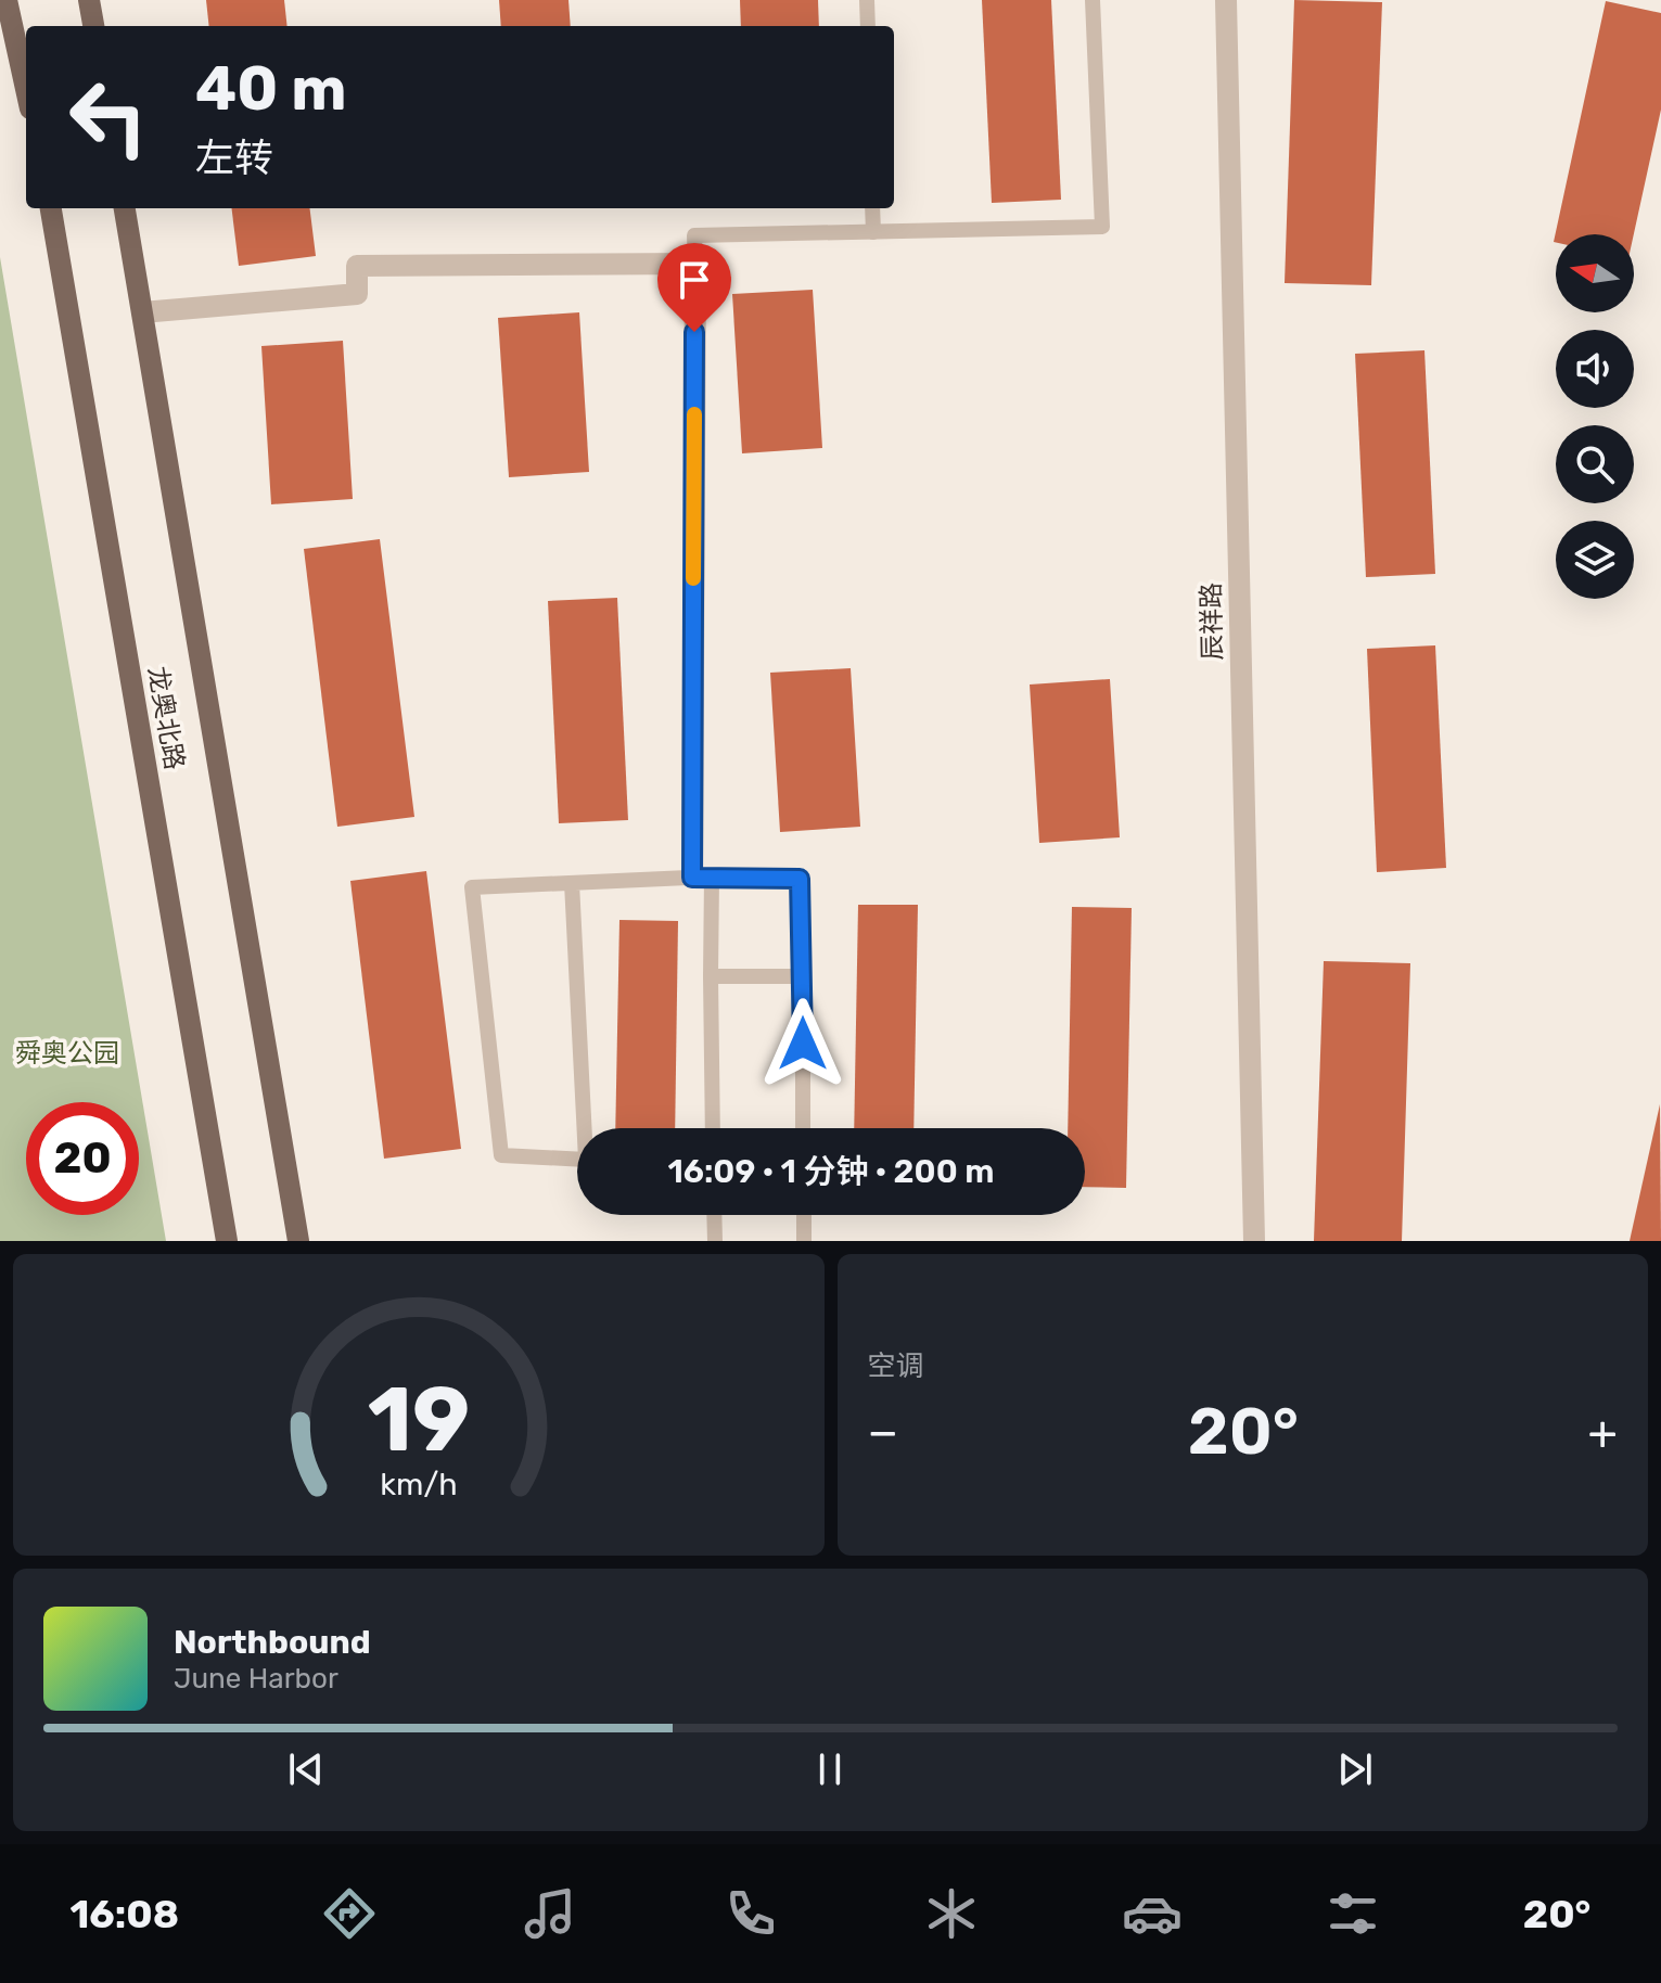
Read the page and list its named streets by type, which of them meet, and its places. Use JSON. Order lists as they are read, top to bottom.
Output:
{
  "streets": {
    "main road": ["龙奥北路"],
    "street": ["辰祥路"]
  },
  "parks": ["舜奥公园"],
  "north": "left",
  "page": {
    "turn": ["40 m", "左转"],
    "limit": "20",
    "trip": "16:09 · 1 分钟 · 200 m",
    "tile": "空调",
    "heat": ["−", "20°", "+"],
    "song": ["Northbound", "June Harbor"],
    "tabs": ["16:08", "20°"],
    "gauge": ["19", "km/h"]
  }
}
